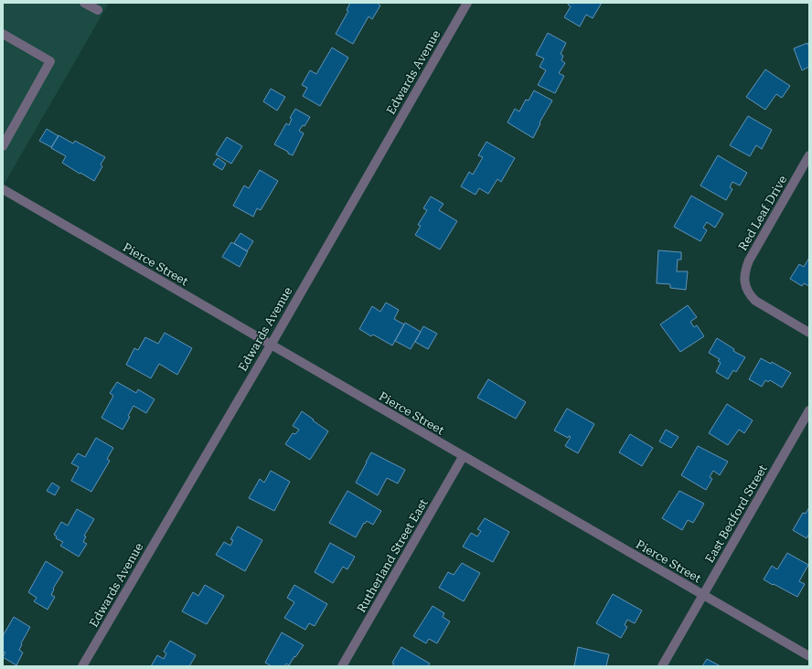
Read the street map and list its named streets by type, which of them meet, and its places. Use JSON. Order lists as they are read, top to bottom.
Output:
{
  "streets": {
    "street": [
      "Edwards Avenue",
      "Red Leaf Drive",
      "Pierce Street",
      "East Bedford Street",
      "Rutherland Street East"
    ]
  },
  "crossings": [
    ["Edwards Avenue", "Pierce Street"],
    ["Pierce Street", "East Bedford Street"],
    ["Pierce Street", "Rutherland Street East"]
  ]
}
